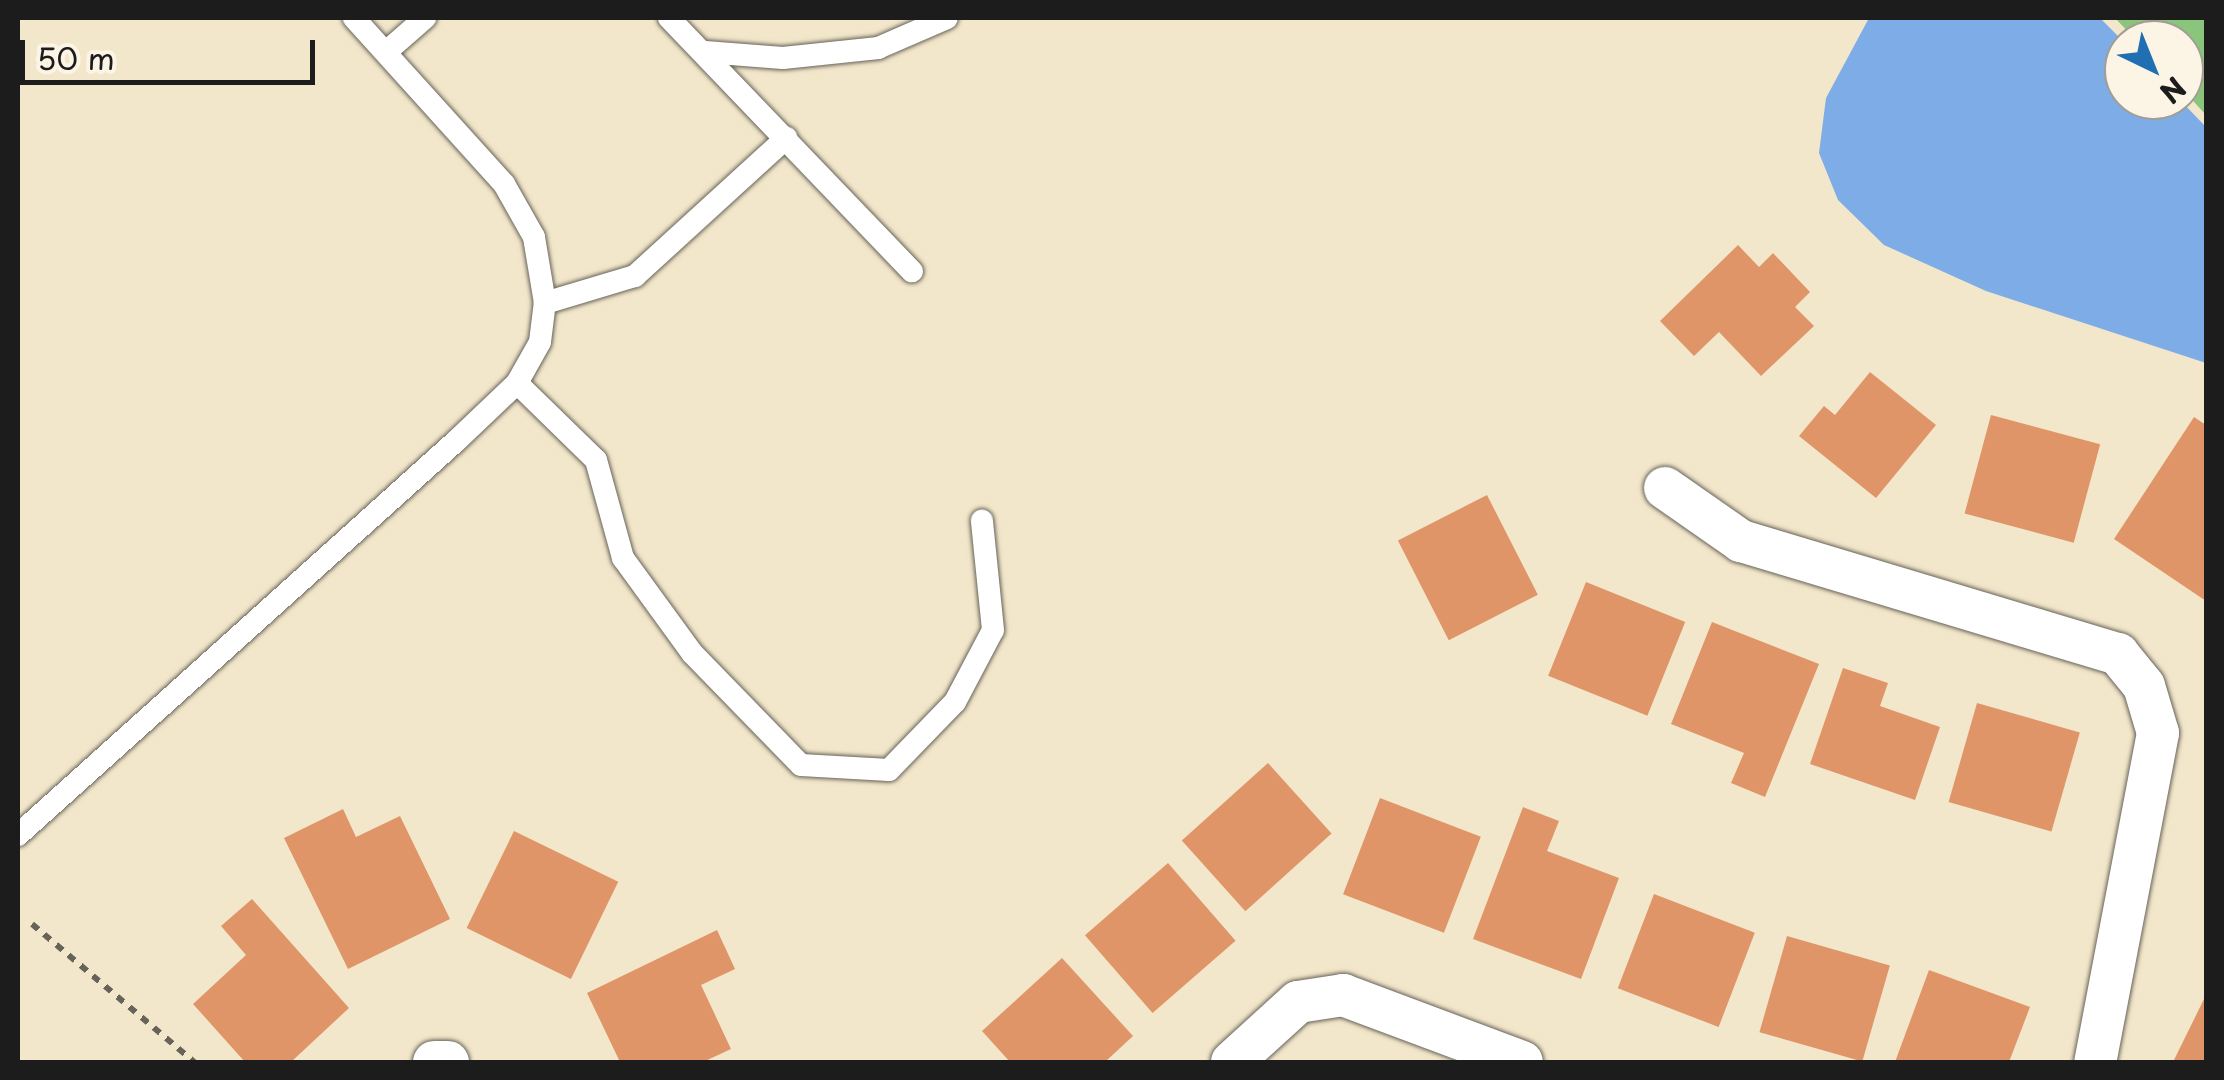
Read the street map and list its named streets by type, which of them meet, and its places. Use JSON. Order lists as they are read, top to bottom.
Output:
{
  "scale_bar": "50 m",
  "north": "bottom right"
}
